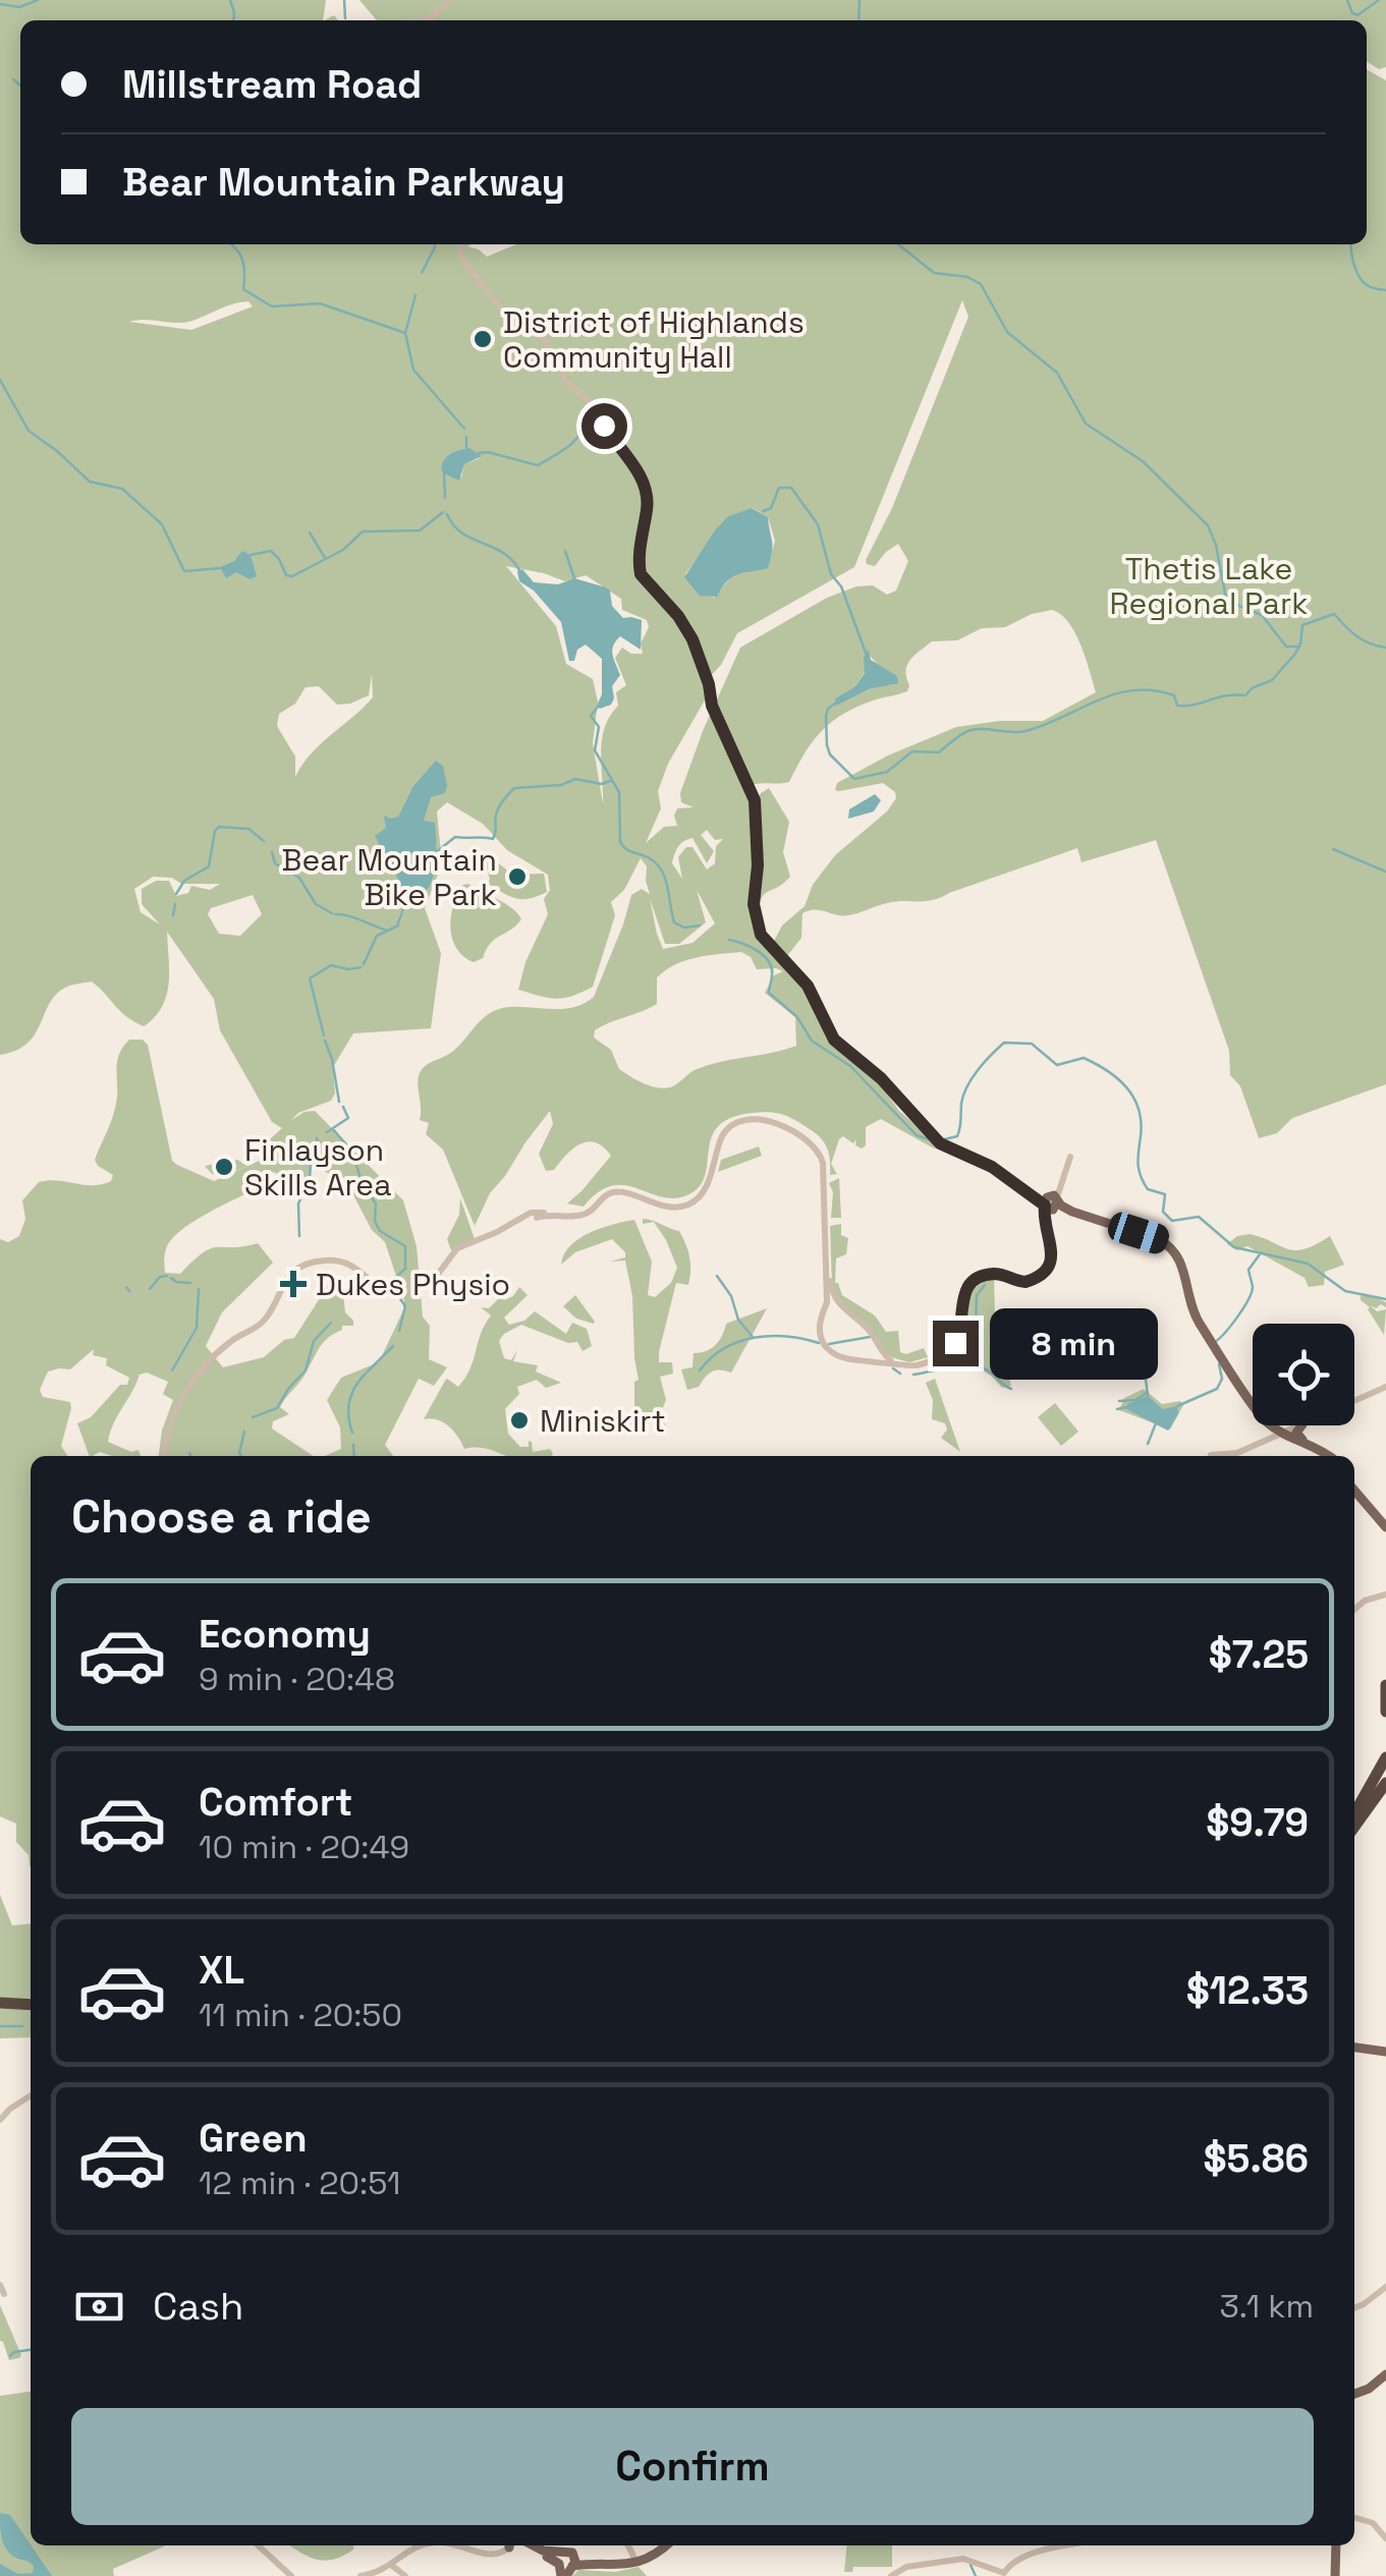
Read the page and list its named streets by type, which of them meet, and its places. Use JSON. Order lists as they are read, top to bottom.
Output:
{
  "parks": ["Thetis Lake Regional Park"],
  "places": {
    "other": [
      "District of Highlands Community Hall",
      "Bear Mountain Bike Park",
      "Finlayson Skills Area",
      "Miniskirt"
    ],
    "health": ["Dukes Physio"]
  },
  "page": {
    "banner": ["Millstream Road", "Bear Mountain Parkway"],
    "bubble": "8 min",
    "heading": "Choose a ride",
    "list": [
      {
        "name": "Economy",
        "note": "9 min · 20:48",
        "value": "$7.25"
      },
      {
        "name": "Comfort",
        "note": "10 min · 20:49",
        "value": "$9.79"
      },
      {
        "name": "XL",
        "note": "11 min · 20:50",
        "value": "$12.33"
      },
      {
        "name": "Green",
        "note": "12 min · 20:51",
        "value": "$5.86"
      }
    ],
    "pay": ["Cash", "3.1 km"],
    "buttons": "Confirm"
  }
}
